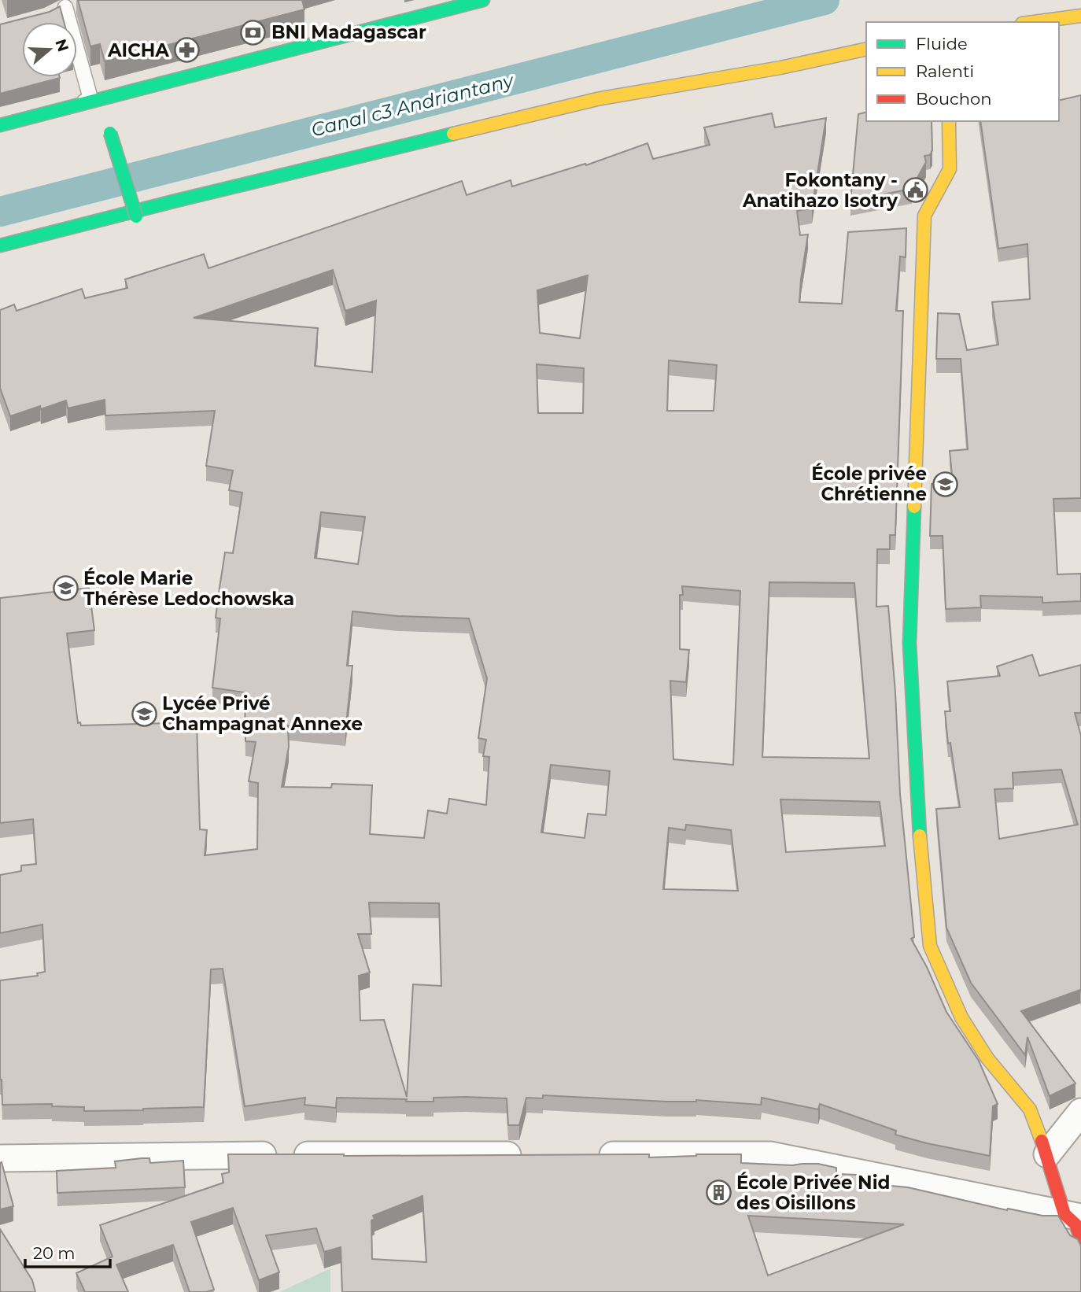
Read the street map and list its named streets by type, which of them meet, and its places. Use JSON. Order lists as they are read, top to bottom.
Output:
{
  "water": ["Canal c3 Andriantany"],
  "places": {
    "bank": ["BNI Madagascar"],
    "pharmacy": ["AICHA"],
    "public building": ["Fokontany - Anatihazo Isotry"],
    "school or university": ["École privée Chrétienne", "École Marie Thérèse Ledochowska", "Lycée Privé Champagnat Annexe"],
    "building": ["École Privée Nid des Oisillons"]
  },
  "legend": ["Fluide", "Ralenti", "Bouchon"],
  "scale_bar": "20 m",
  "north": "right"
}
